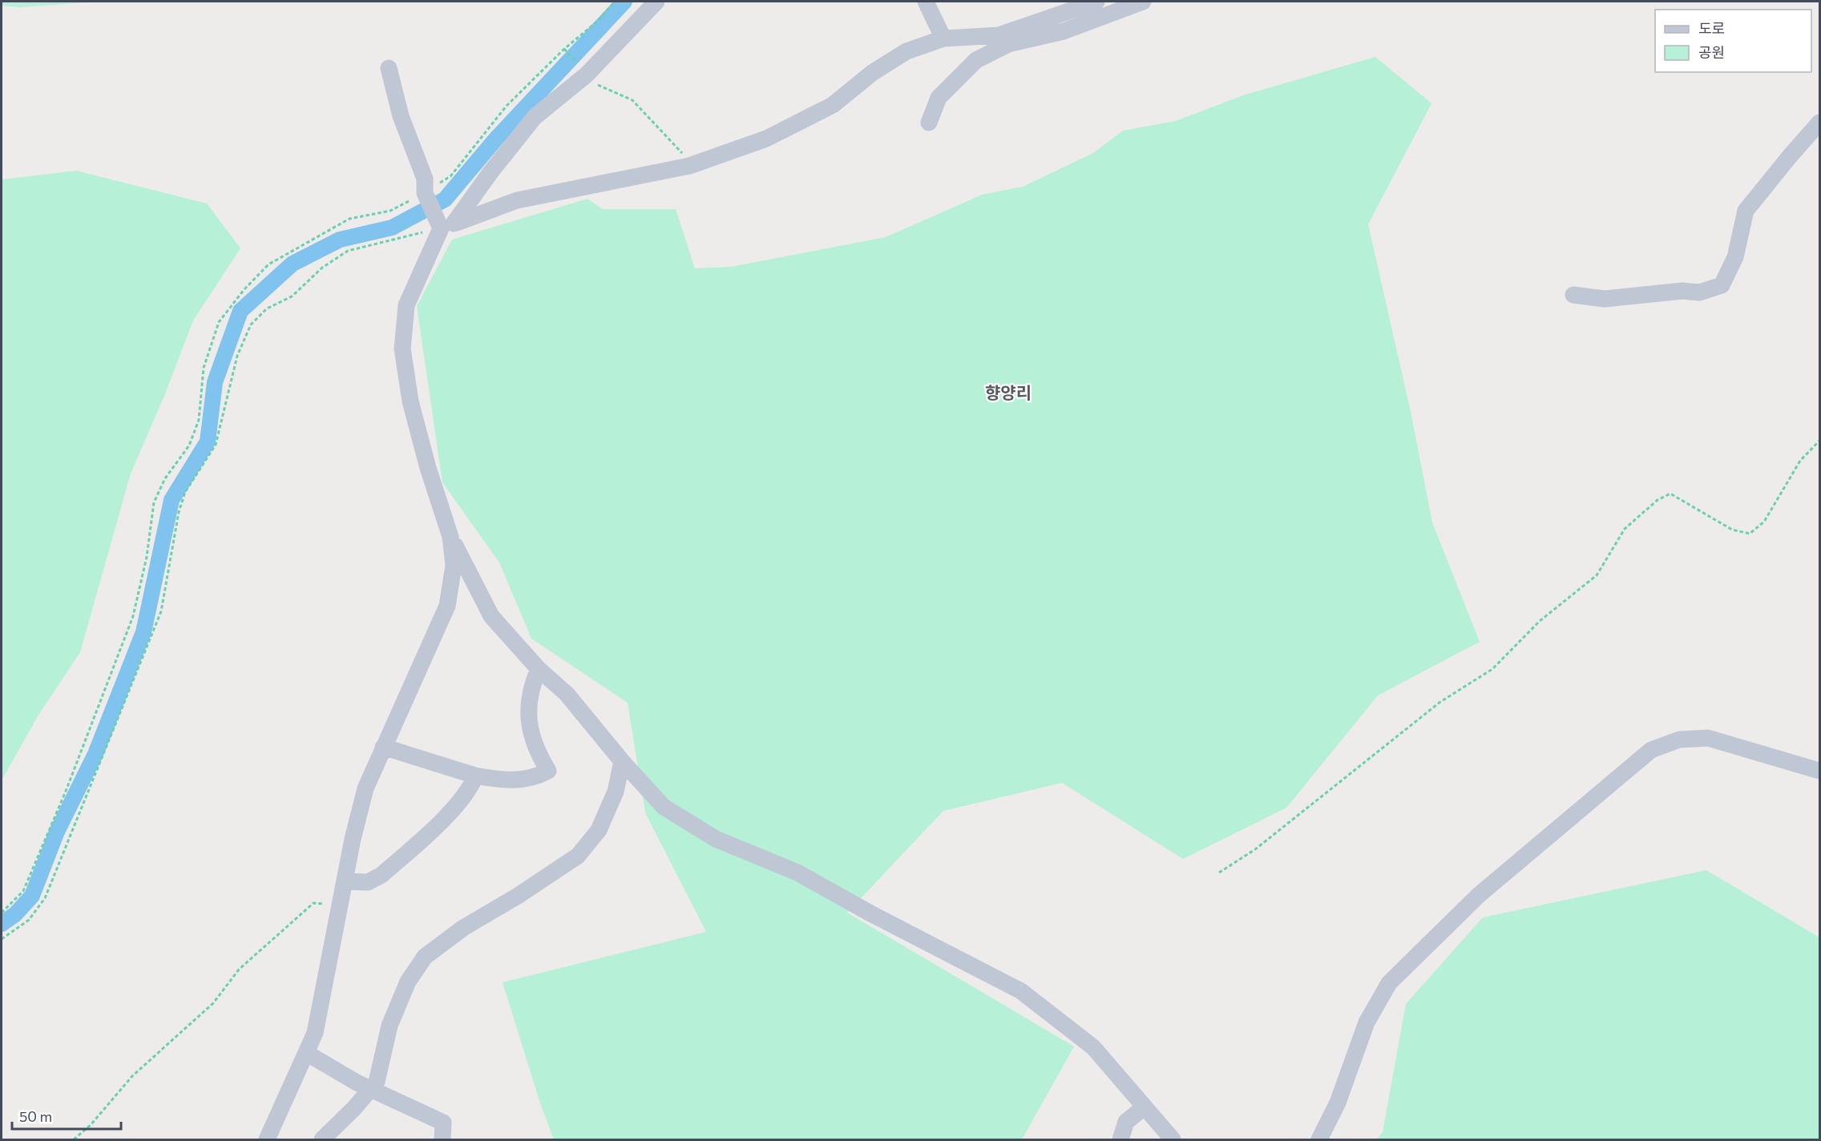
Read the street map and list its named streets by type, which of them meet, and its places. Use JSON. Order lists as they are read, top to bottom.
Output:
{
  "districts": ["향양리"],
  "legend": ["도로", "공원"],
  "scale_bar": "50 m"
}
